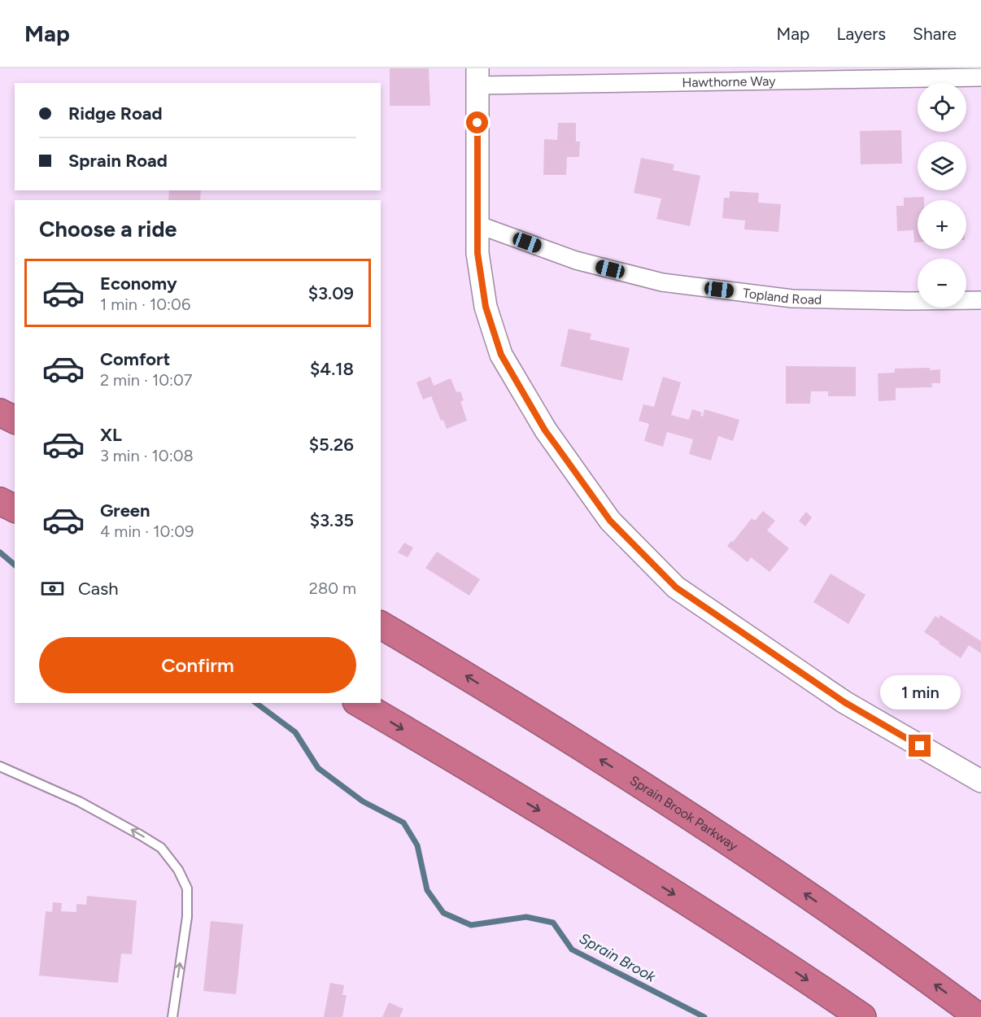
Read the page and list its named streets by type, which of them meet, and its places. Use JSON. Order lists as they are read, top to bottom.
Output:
{
  "streets": {
    "highway": ["Sprain Brook Parkway"],
    "street": ["Hawthorne Way", "Topland Road"]
  },
  "water": ["Sprain Brook"],
  "page": {
    "header": "Map",
    "nav": ["Map", "Layers", "Share"],
    "map_buttons": ["+", "−"],
    "banner": ["Ridge Road", "Sprain Road"],
    "heading": "Choose a ride",
    "list": [
      {
        "name": "Economy",
        "note": "1 min · 10:06",
        "value": "$3.09"
      },
      {
        "name": "Comfort",
        "note": "2 min · 10:07",
        "value": "$4.18"
      },
      {
        "name": "XL",
        "note": "3 min · 10:08",
        "value": "$5.26"
      },
      {
        "name": "Green",
        "note": "4 min · 10:09",
        "value": "$3.35"
      }
    ],
    "pay": ["Cash", "280 m"],
    "buttons": "Confirm",
    "bubble": "1 min"
  }
}
